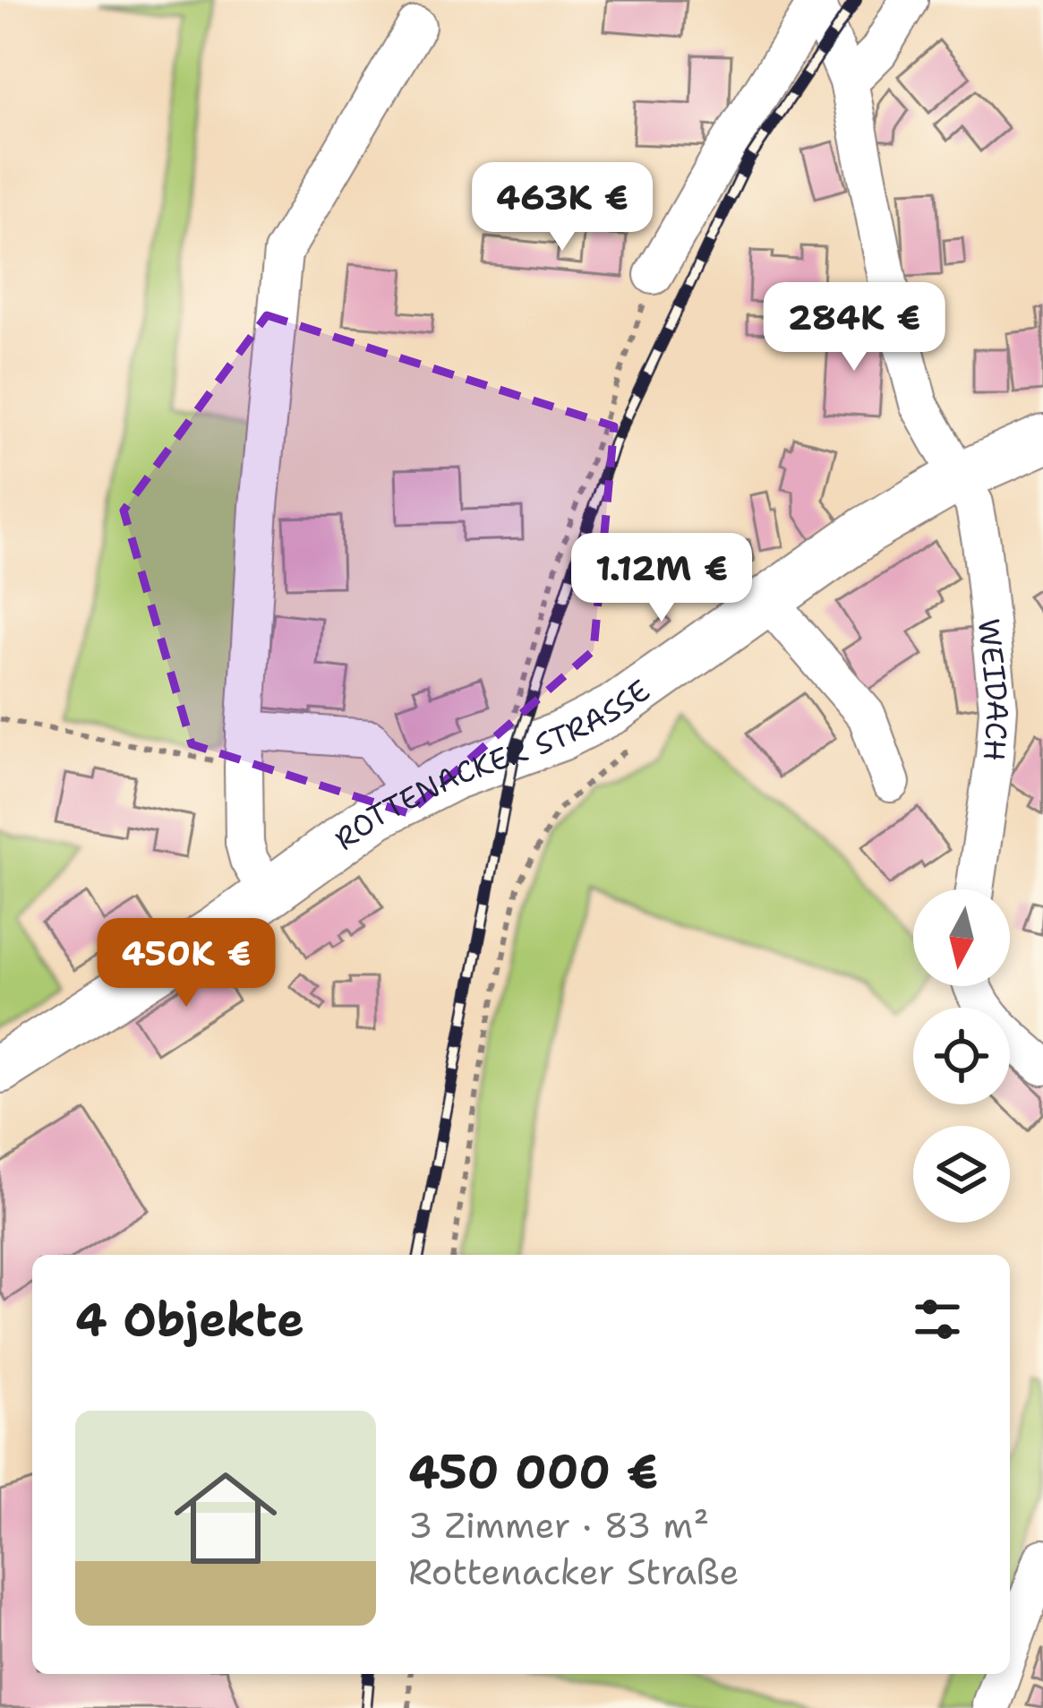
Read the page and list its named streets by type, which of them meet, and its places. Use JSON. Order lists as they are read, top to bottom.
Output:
{
  "streets": {
    "main road": ["ROTTENACKER STRASSE"],
    "street": ["WEIDACH"]
  },
  "crossings": [
    ["WEIDACH", "ROTTENACKER STRASSE"]
  ],
  "north": "bottom",
  "page": {
    "price": [
      "463K €",
      "284K €",
      "1.12M €",
      "450K €"
    ],
    "heading": "4 Objekte",
    "list": [
      {
        "name": "450 000 €",
        "note": "3 Zimmer · 83 m² · Rottenacker Straße"
      }
    ]
  }
}
